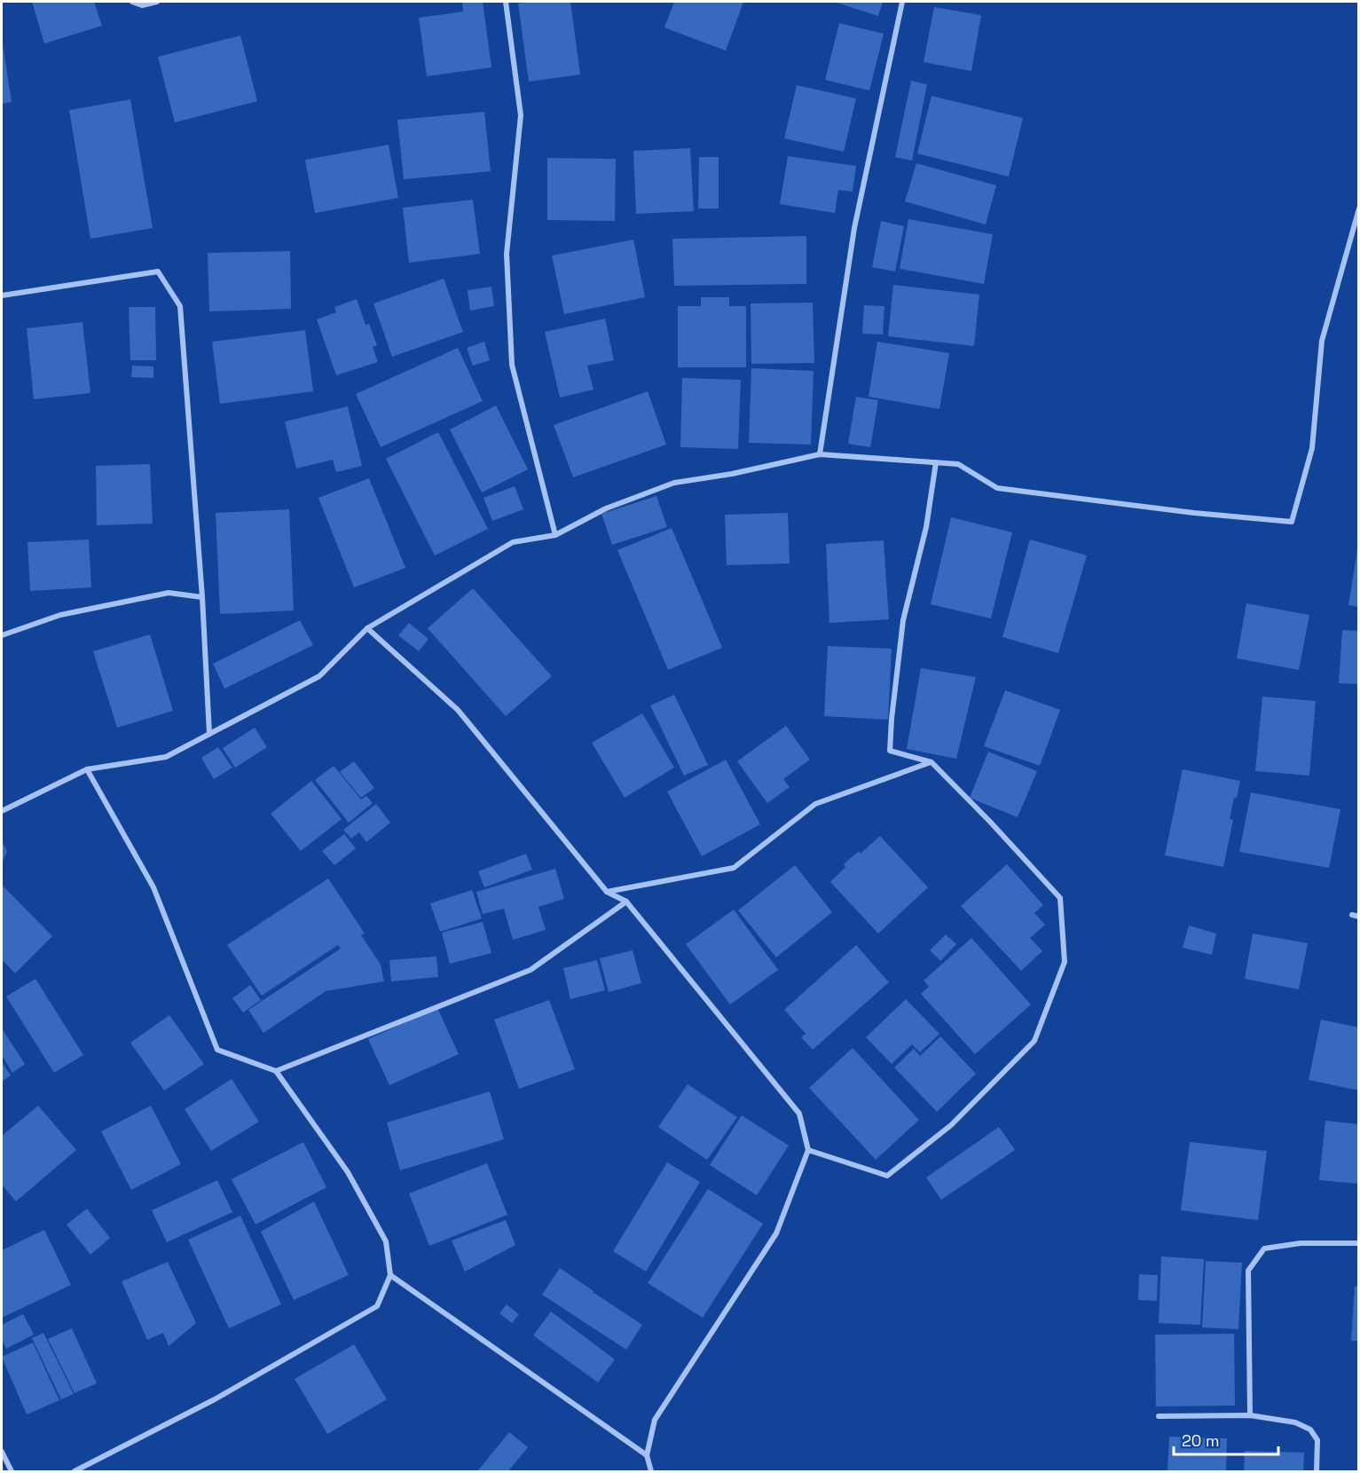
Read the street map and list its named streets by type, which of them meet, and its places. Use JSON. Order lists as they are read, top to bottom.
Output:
{
  "scale_bar": "20 m"
}
